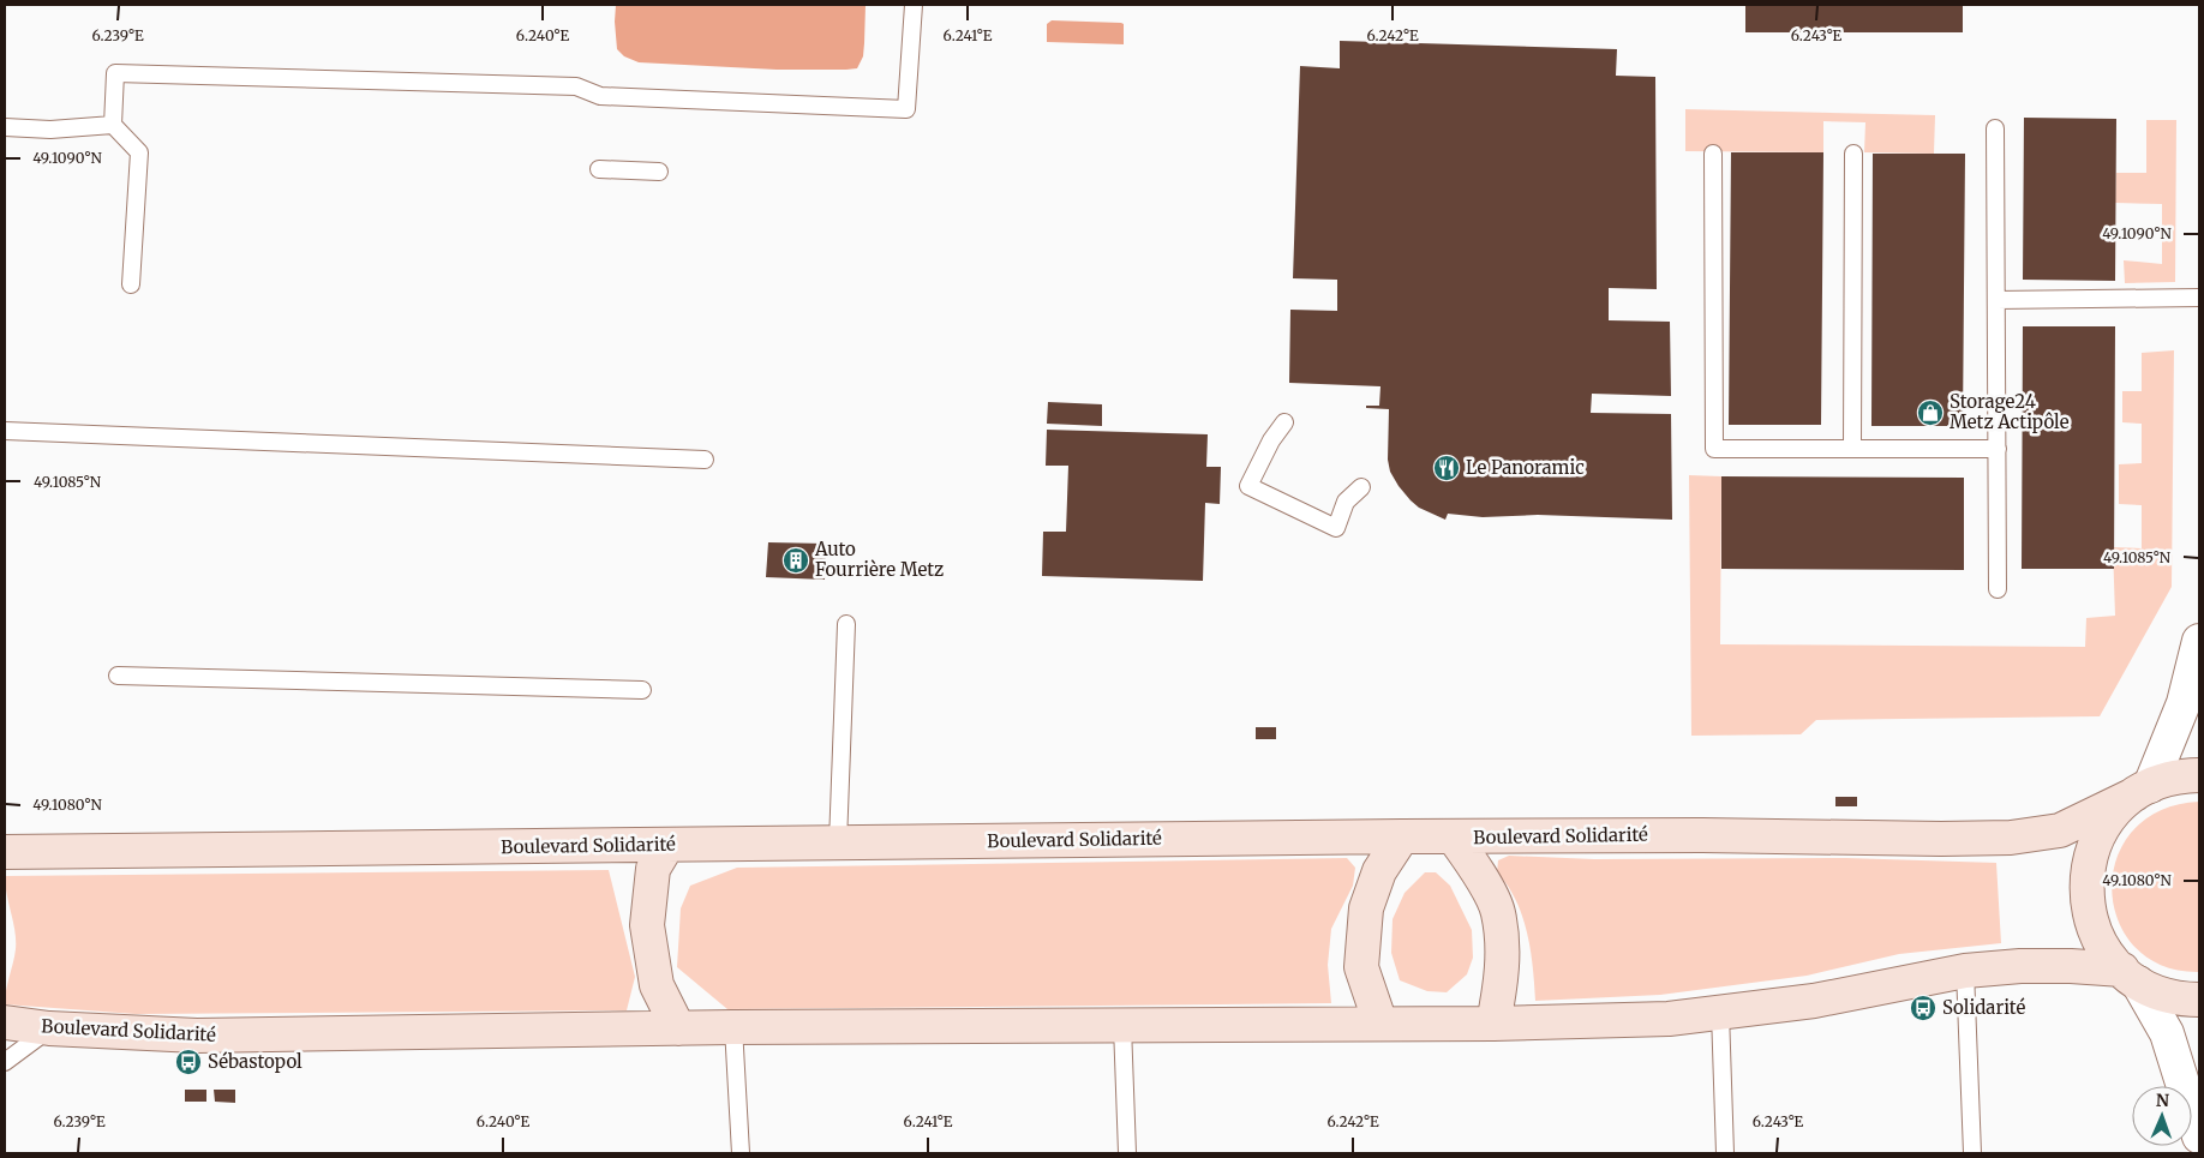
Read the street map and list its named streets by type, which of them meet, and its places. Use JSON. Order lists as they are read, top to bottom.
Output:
{
  "streets": {
    "main road": ["Boulevard Solidarité"]
  },
  "places": {
    "shop": ["Storage24 Metz Actipôle"],
    "restaurant": ["Le Panoramic"],
    "building": ["Auto Fourrière Metz"],
    "bus stop": ["Solidarité", "Sébastopol"]
  },
  "north": "top",
  "coordinates": [
    "6.239°E",
    "6.240°E",
    "6.241°E",
    "6.242°E",
    "6.243°E",
    "49.1090°N",
    "49.1085°N",
    "49.1080°N"
  ]
}
